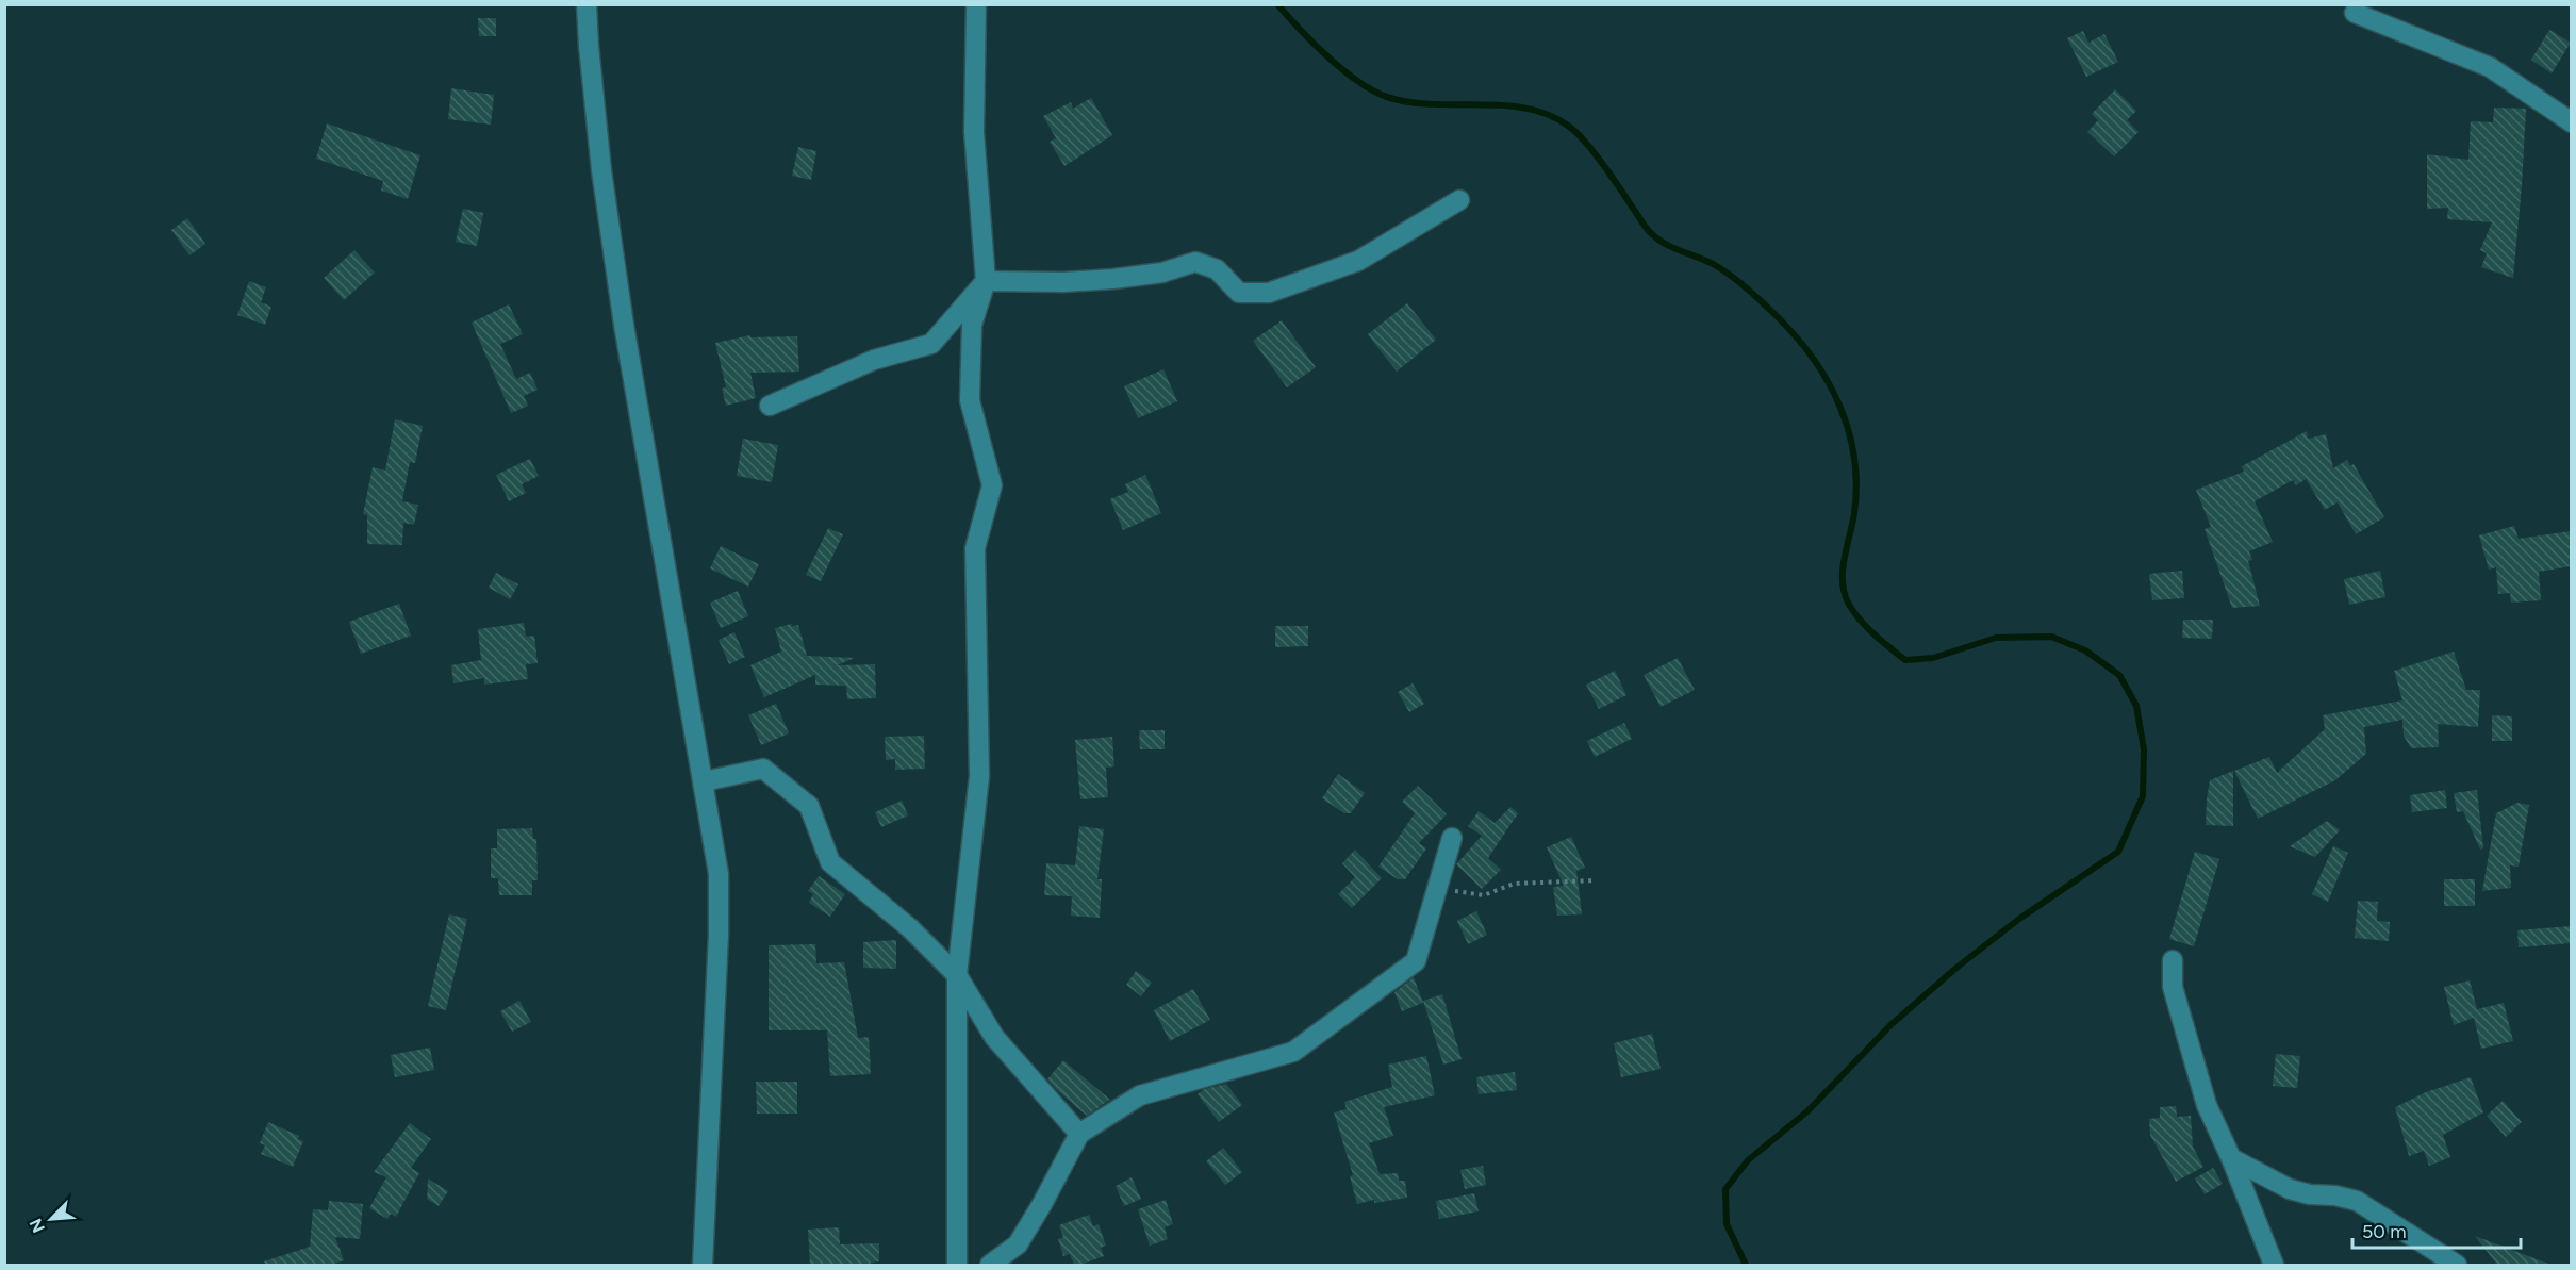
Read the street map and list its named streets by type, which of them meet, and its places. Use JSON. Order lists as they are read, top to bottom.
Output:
{
  "scale_bar": "50 m",
  "north": "bottom left"
}
